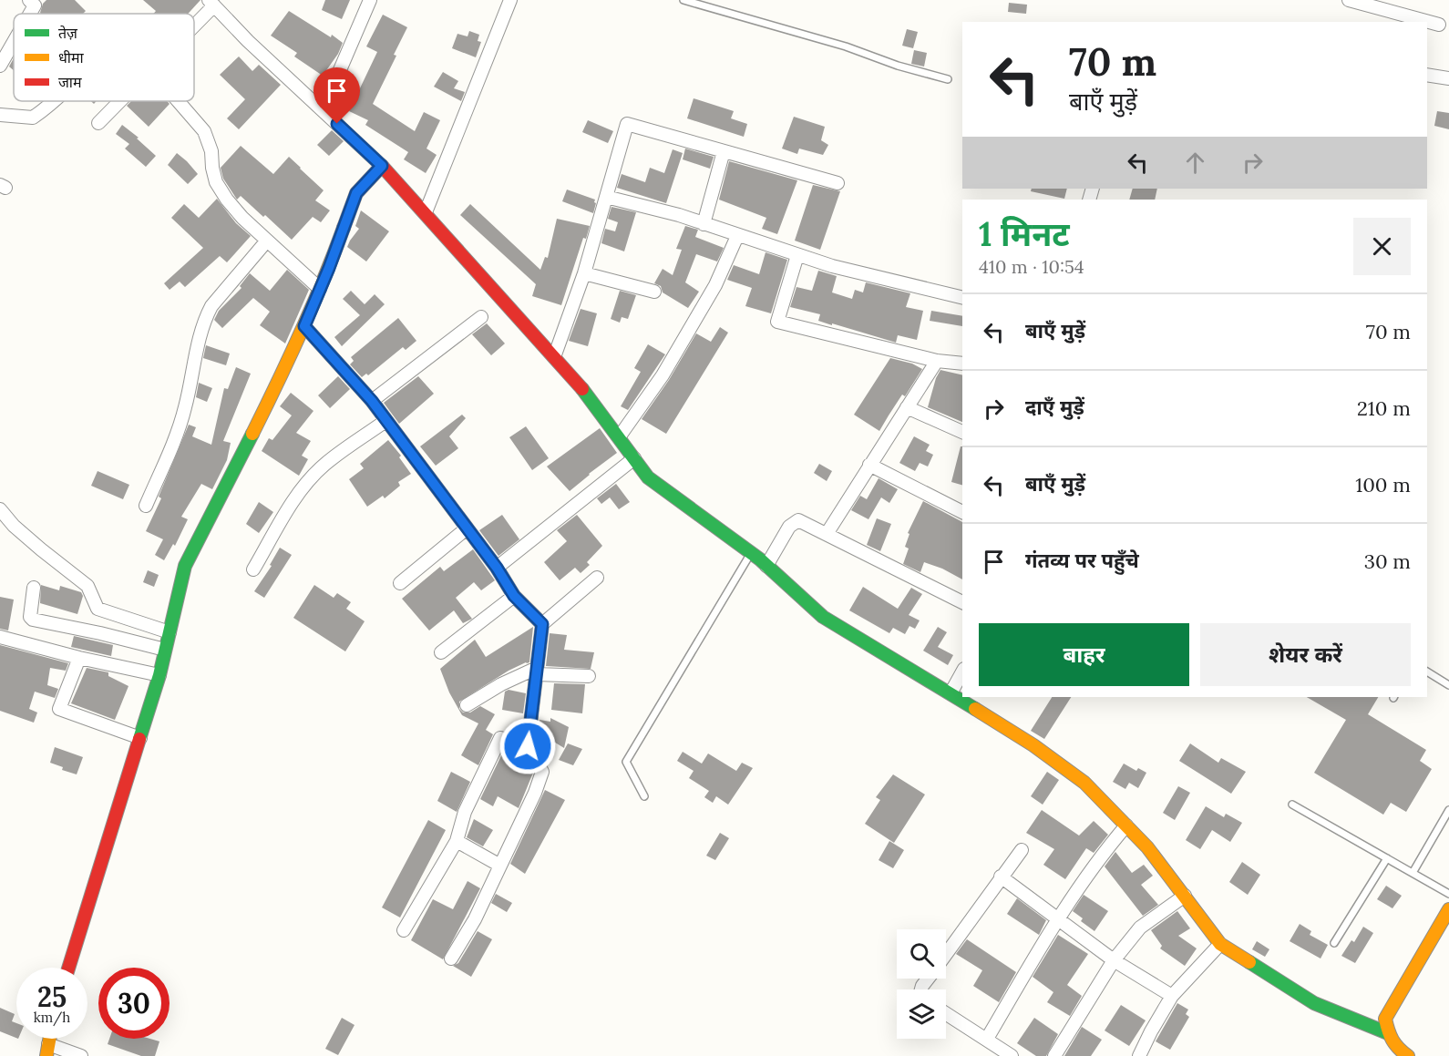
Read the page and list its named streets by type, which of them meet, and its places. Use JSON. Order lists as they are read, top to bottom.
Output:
{
  "legend": ["तेज़", "धीमा", "जाम"],
  "page": {
    "turn": ["70 m", "बाएँ मुड़ें"],
    "heading": ["1 मिनट", "410 m · 10:54"],
    "list": [
      {
        "name": "बाएँ मुड़ें",
        "value": "70 m"
      },
      {
        "name": "दाएँ मुड़ें",
        "value": "210 m"
      },
      {
        "name": "बाएँ मुड़ें",
        "value": "100 m"
      },
      {
        "name": "गंतव्य पर पहुँचे",
        "value": "30 m"
      }
    ],
    "buttons": ["बाहर", "शेयर करें"],
    "speed": "25 km/h",
    "limit": "30"
  }
}
